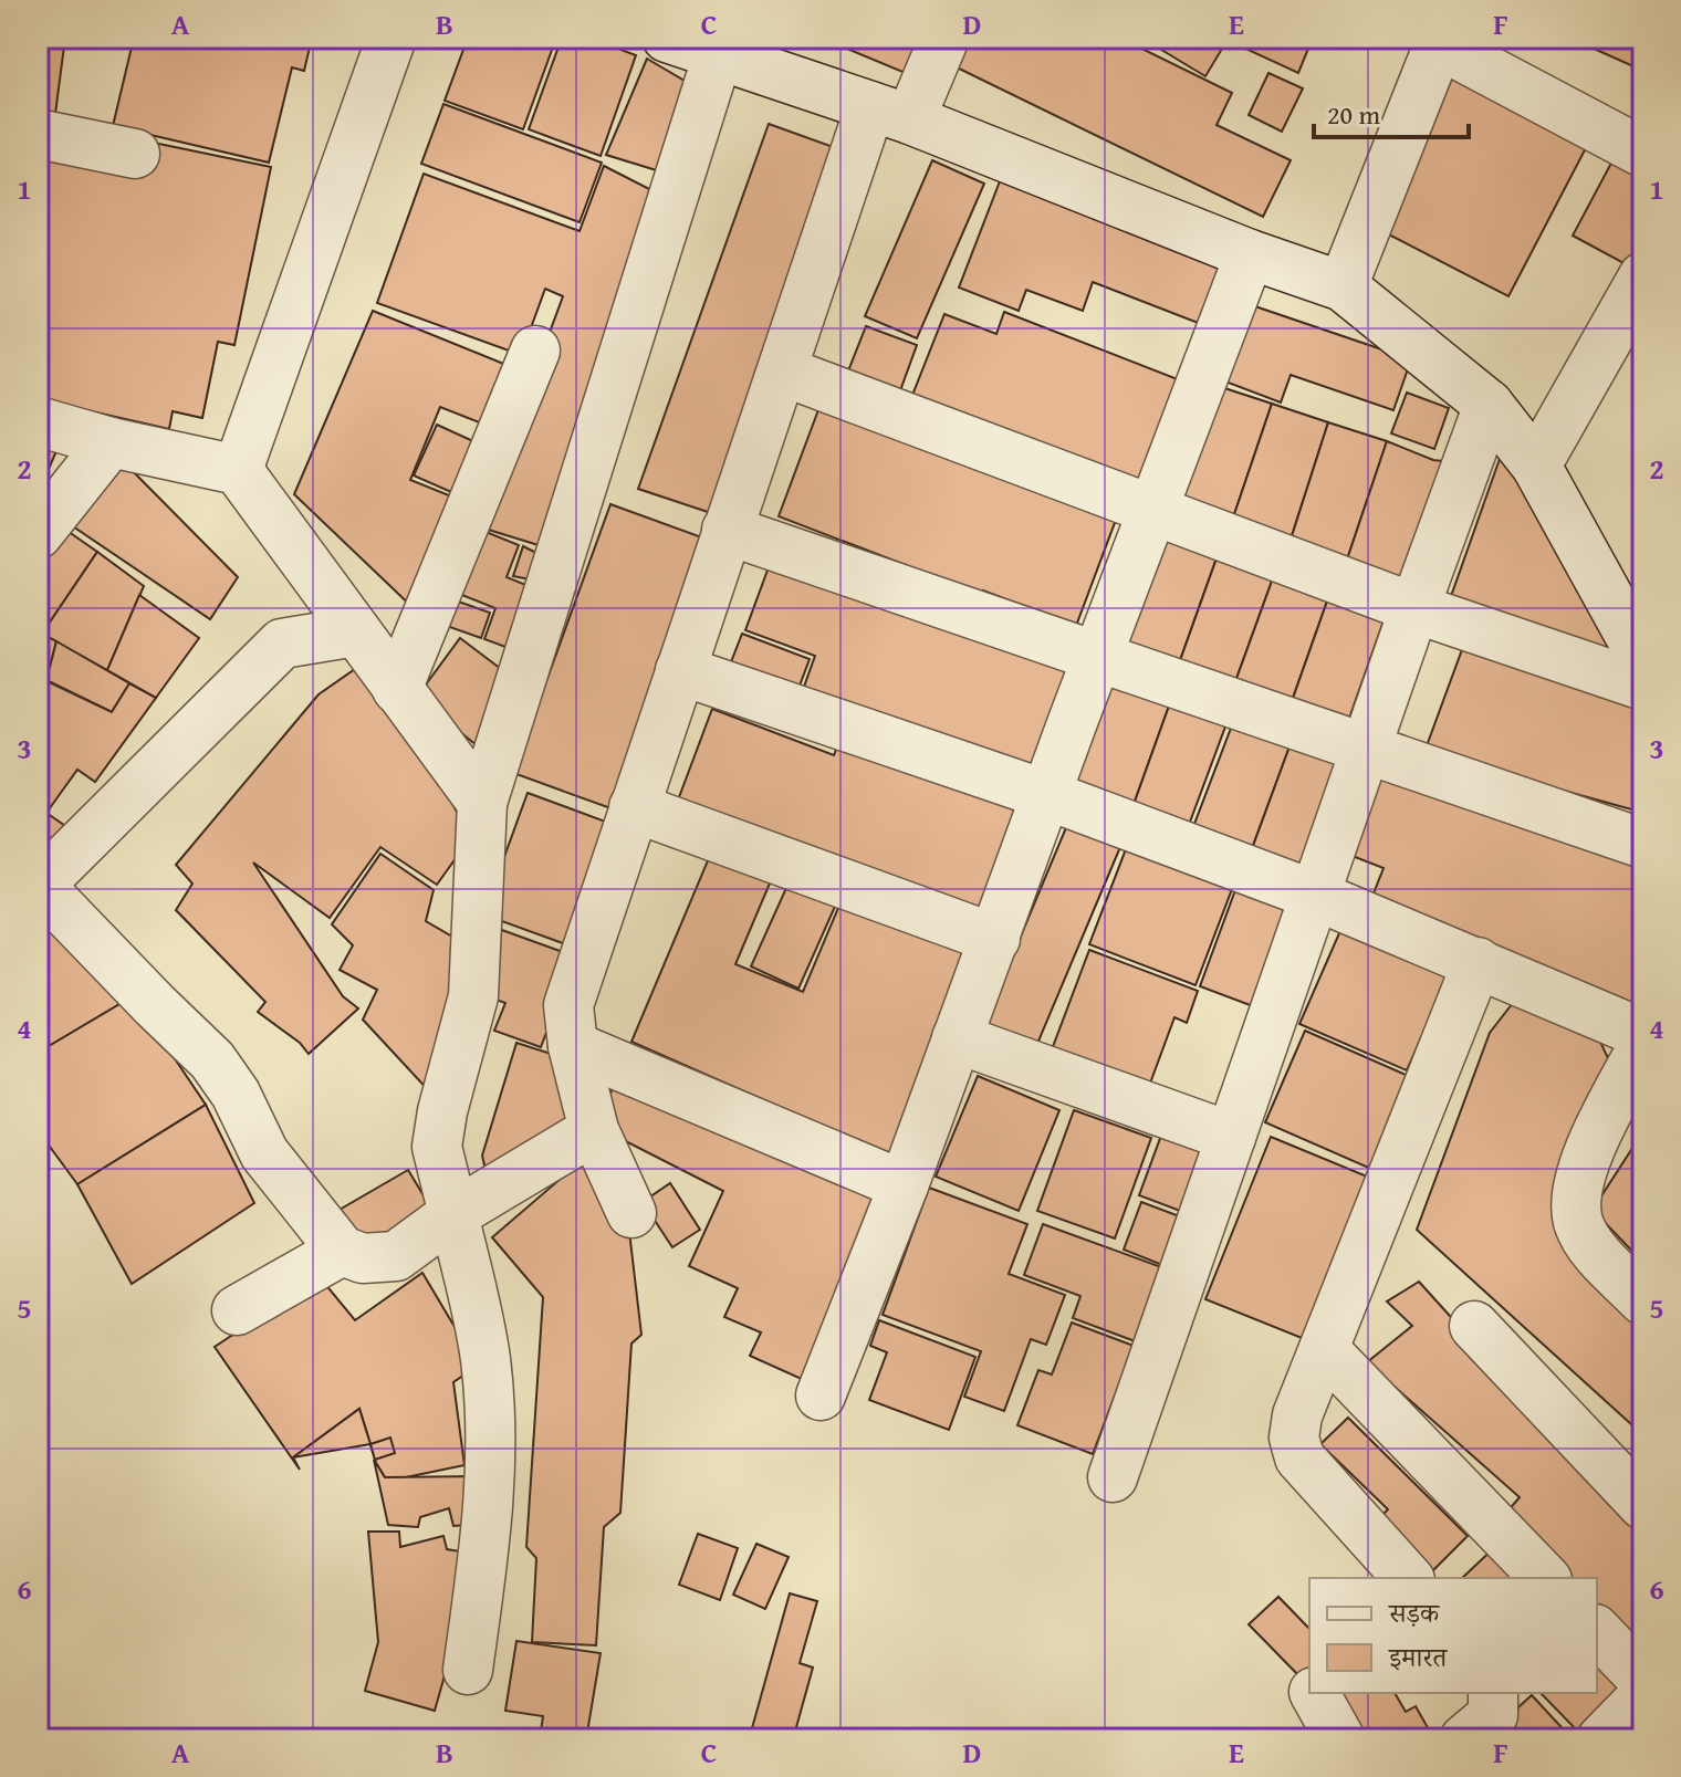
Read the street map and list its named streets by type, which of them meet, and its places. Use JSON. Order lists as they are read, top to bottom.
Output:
{
  "legend": ["सड़क", "इमारत"],
  "scale_bar": "20 m",
  "grid": {
    "columns": [
      "A",
      "B",
      "C",
      "D",
      "E",
      "F"
    ],
    "rows": [
      "1",
      "2",
      "3",
      "4",
      "5",
      "6"
    ]
  }
}
